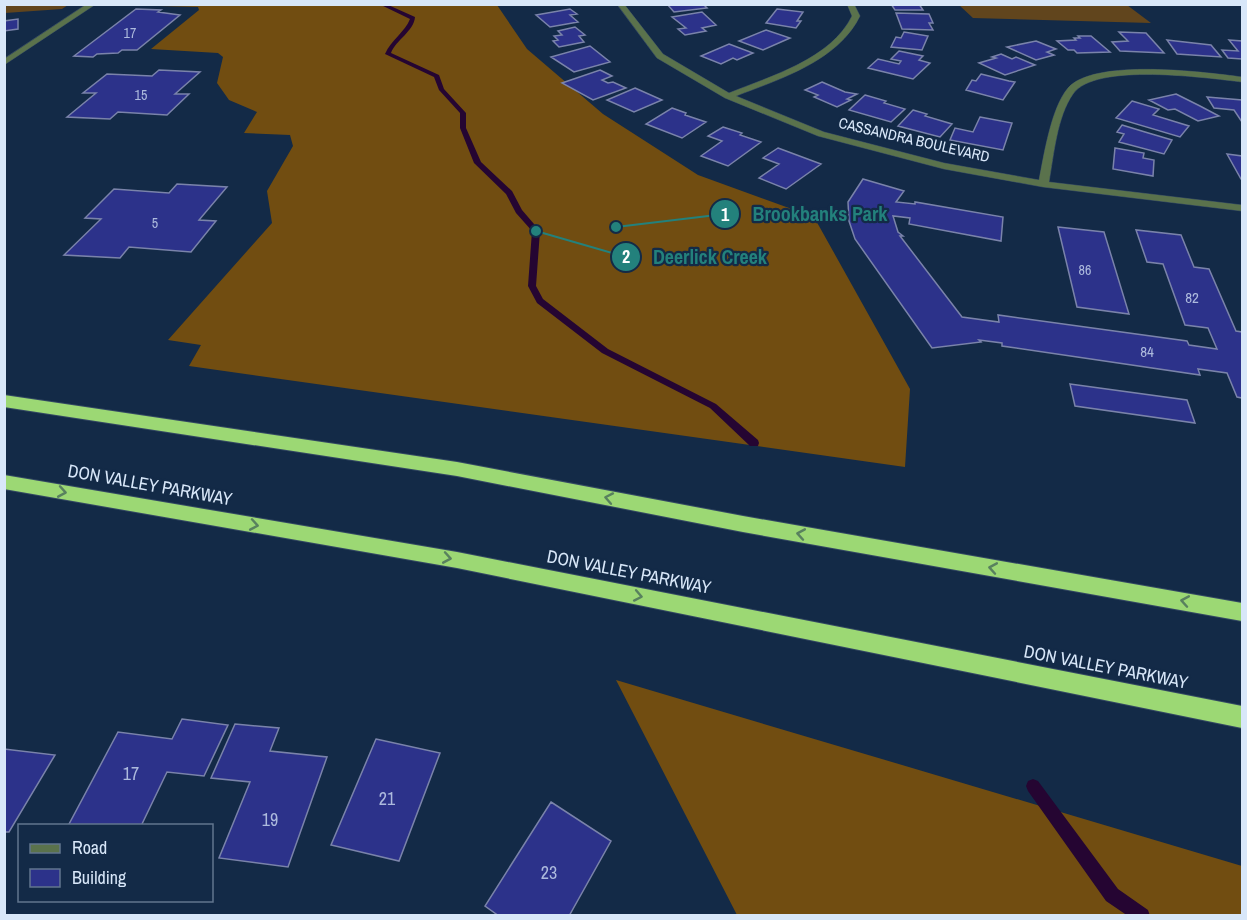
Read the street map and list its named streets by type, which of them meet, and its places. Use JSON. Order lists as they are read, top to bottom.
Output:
{
  "streets": {
    "highway": ["DON VALLEY PARKWAY"],
    "street": ["CASSANDRA BOULEVARD"]
  },
  "places": ["Brookbanks Park", "Deerlick Creek"],
  "house_numbers": [
    "17",
    "15",
    "5",
    "86",
    "82",
    "84",
    "17",
    "21",
    "19",
    "23"
  ],
  "legend": ["Road", "Building"]
}
